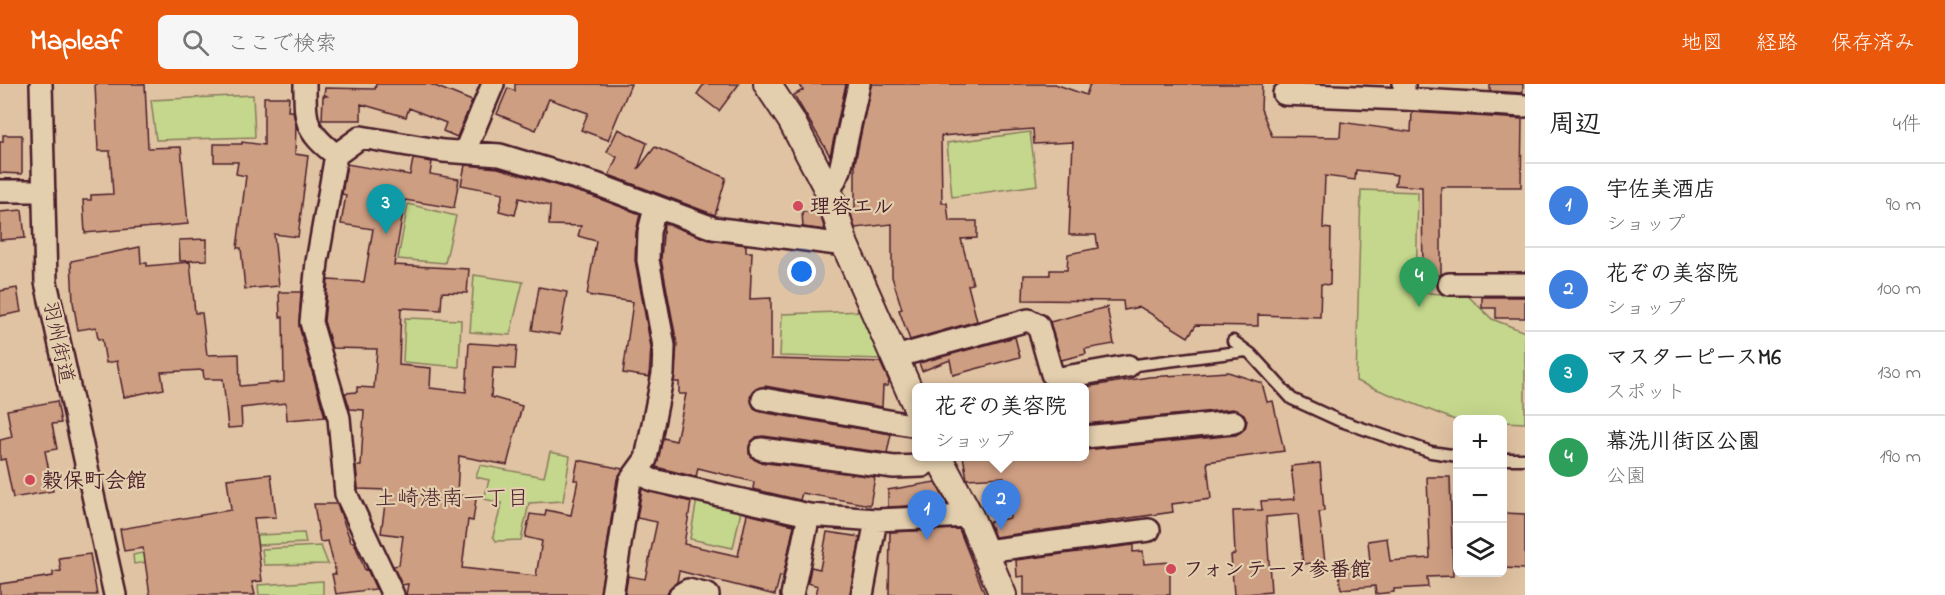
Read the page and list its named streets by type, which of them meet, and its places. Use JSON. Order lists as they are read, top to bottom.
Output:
{
  "streets": {
    "street": ["羽州街道"]
  },
  "districts": ["土崎港南一丁目"],
  "places": ["理容エル", "穀保町会館", "フォンテーヌ参番館"],
  "page": {
    "header": "Mapleaf",
    "search": "ここで検索",
    "nav": ["地図", "経路", "保存済み"],
    "heading": ["周辺", "4件"],
    "list": [
      {
        "mark": "1",
        "name": "宇佐美酒店",
        "note": "ショップ",
        "value": "90 m"
      },
      {
        "mark": "2",
        "name": "花ぞの美容院",
        "note": "ショップ",
        "value": "100 m"
      },
      {
        "mark": "3",
        "name": "マスターピースM6",
        "note": "スポット",
        "value": "130 m"
      },
      {
        "mark": "4",
        "name": "幕洗川街区公園",
        "note": "公園",
        "value": "190 m"
      }
    ],
    "pins": [
      "3",
      "4",
      "2",
      "1"
    ],
    "popup": ["花ぞの美容院", "ショップ"],
    "map_buttons": ["+", "−"]
  }
}
